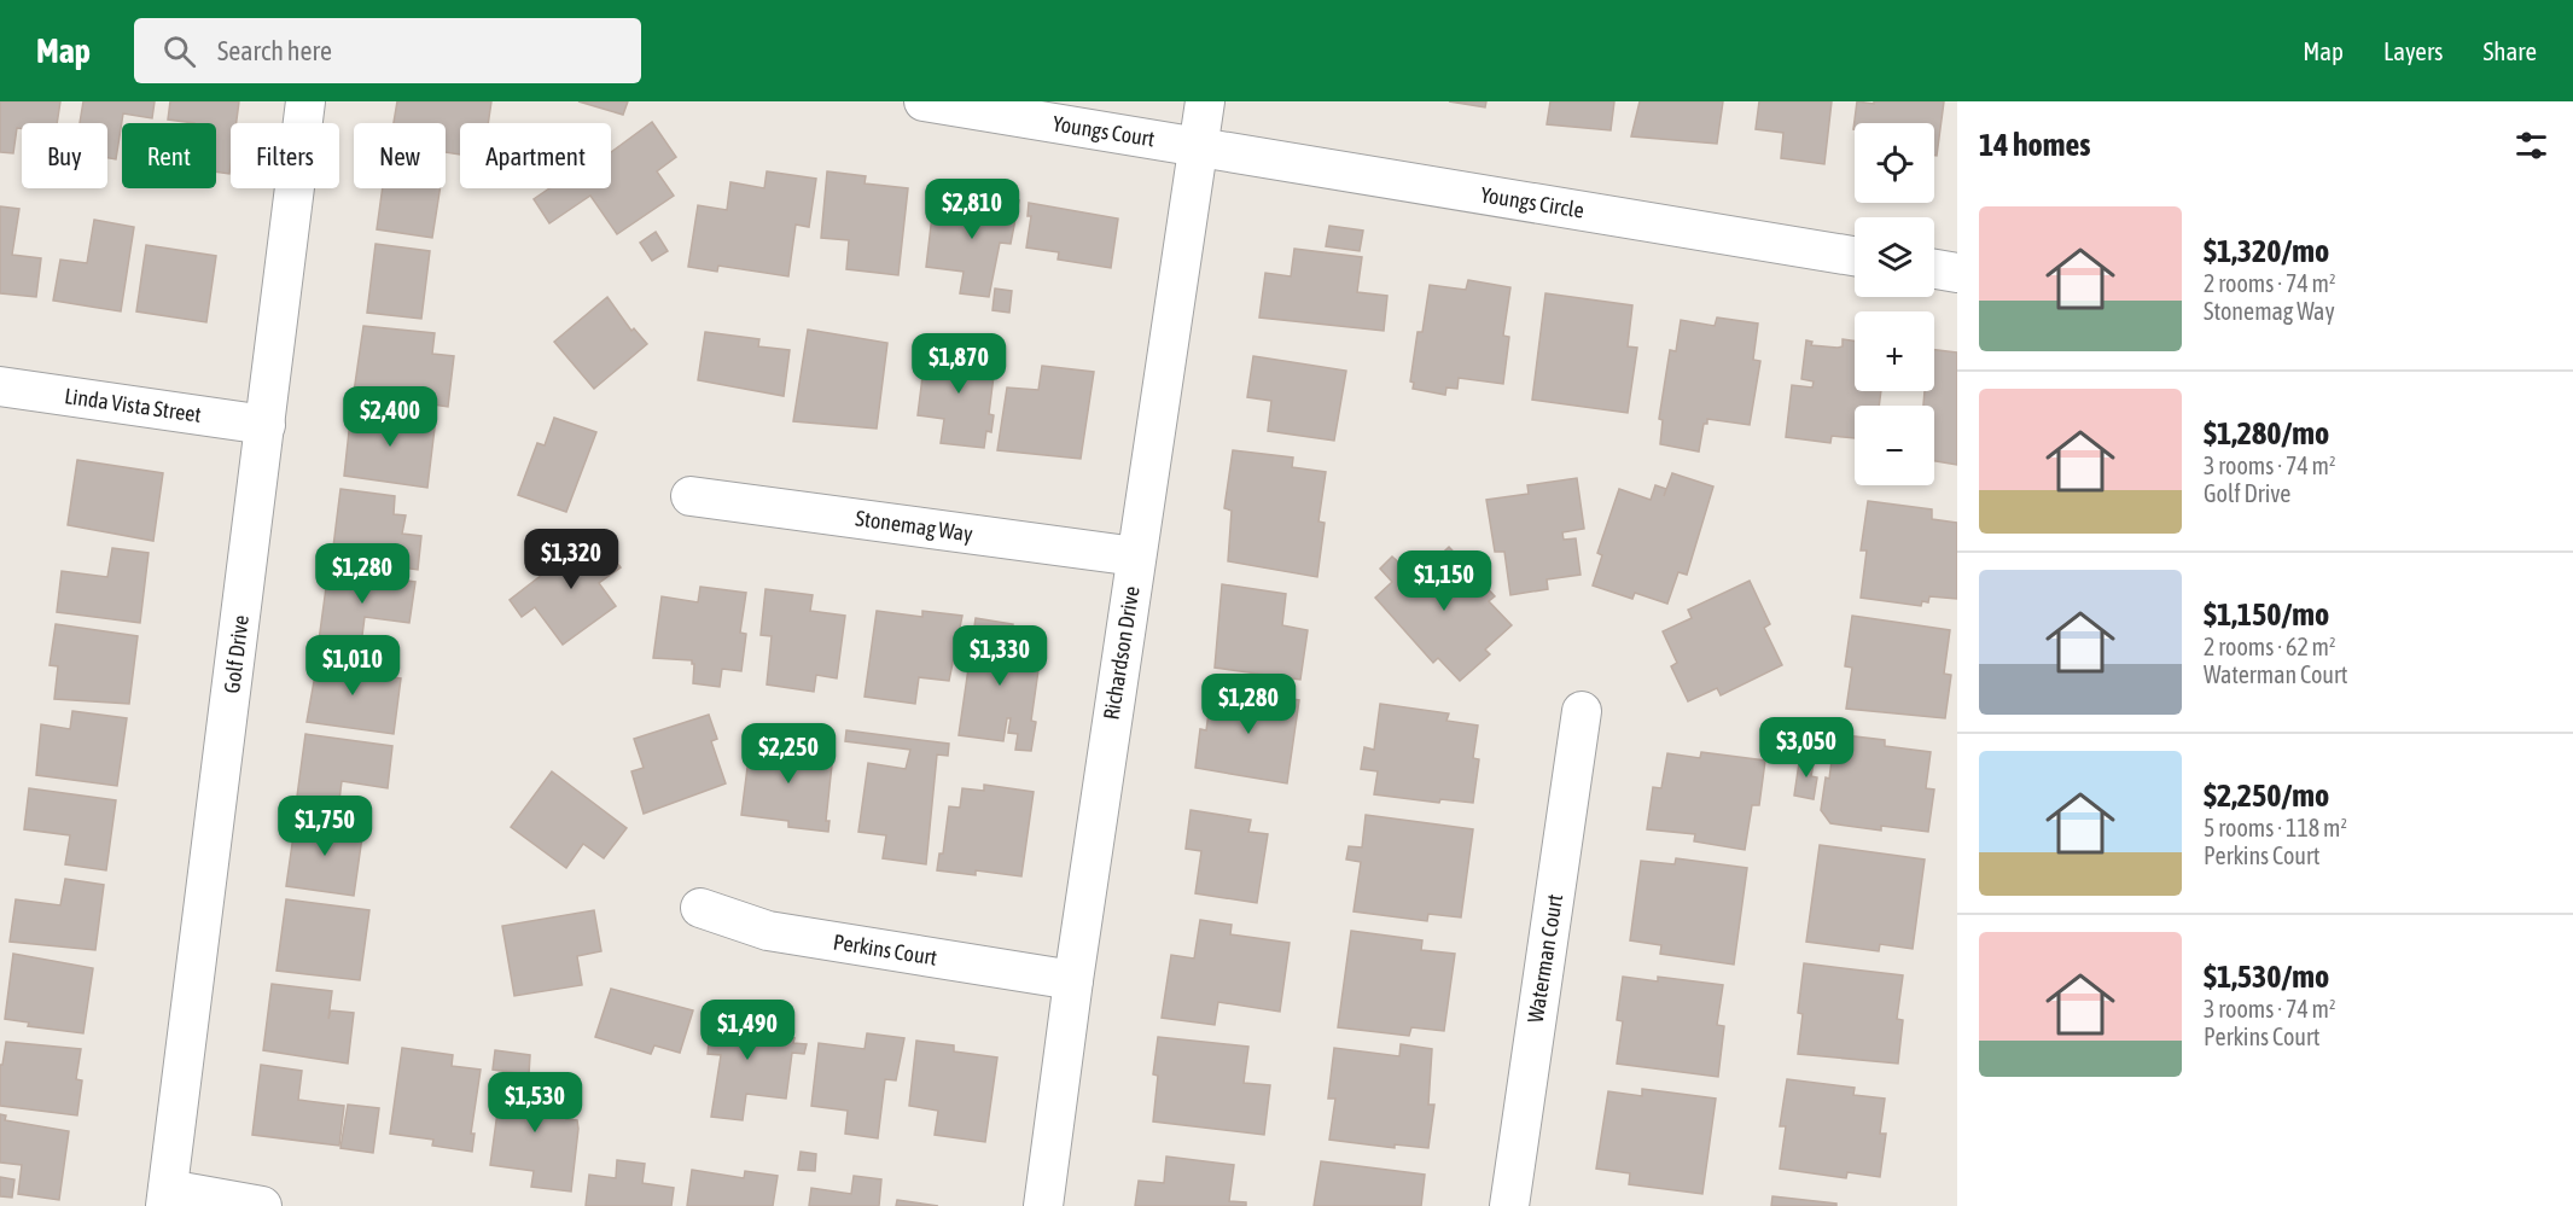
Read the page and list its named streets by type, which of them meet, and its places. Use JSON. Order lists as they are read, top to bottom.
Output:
{
  "streets": {
    "street": [
      "Youngs Court",
      "Youngs Circle",
      "Linda Vista Street",
      "Stonemag Way",
      "Richardson Drive",
      "Golf Drive",
      "Perkins Court",
      "Waterman Court"
    ]
  },
  "crossings": [
    ["Youngs Court", "Youngs Circle"],
    ["Youngs Court", "Richardson Drive"],
    ["Youngs Circle", "Richardson Drive"],
    ["Linda Vista Street", "Golf Drive"],
    ["Stonemag Way", "Richardson Drive"],
    ["Richardson Drive", "Perkins Court"]
  ],
  "page": {
    "header": "Map",
    "search": "Search here",
    "nav": ["Map", "Layers", "Share"],
    "heading": "14 homes",
    "map_buttons": ["+", "−"],
    "chip": [
      "Buy",
      "Rent",
      "Filters",
      "New",
      "Apartment"
    ],
    "price": [
      "$2,810",
      "$1,870",
      "$2,400",
      "$1,320",
      "$1,280",
      "$1,150",
      "$1,330",
      "$1,010",
      "$1,280",
      "$3,050",
      "$2,250",
      "$1,750",
      "$1,490",
      "$1,530"
    ],
    "list": [
      {
        "name": "$1,320/mo",
        "note": "2 rooms · 74 m² · Stonemag Way"
      },
      {
        "name": "$1,280/mo",
        "note": "3 rooms · 74 m² · Golf Drive"
      },
      {
        "name": "$1,150/mo",
        "note": "2 rooms · 62 m² · Waterman Court"
      },
      {
        "name": "$2,250/mo",
        "note": "5 rooms · 118 m² · Perkins Court"
      },
      {
        "name": "$1,530/mo",
        "note": "3 rooms · 74 m² · Perkins Court"
      }
    ]
  }
}
